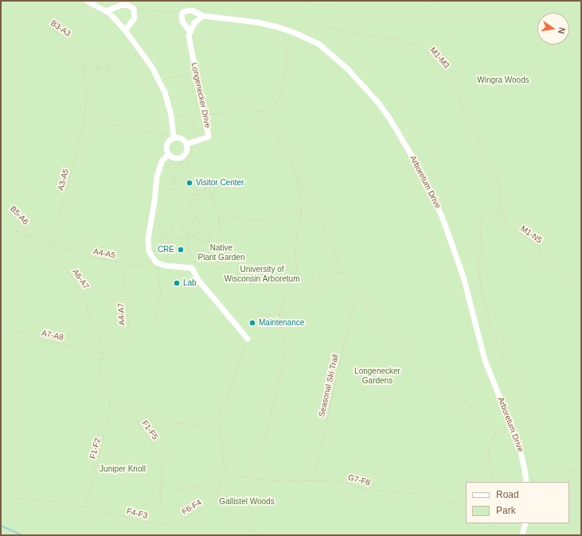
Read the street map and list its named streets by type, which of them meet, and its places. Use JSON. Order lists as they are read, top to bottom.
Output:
{
  "streets": {
    "street": ["Longenecker Drive", "Arboretum Drive"],
    "path": [
      "B3-A3",
      "M1-M3",
      "A3-A5",
      "B5-A6",
      "M1-N5",
      "A4-A5",
      "A6-A7",
      "A4-A7",
      "A7-A8",
      "Seasonal Ski Trail",
      "F1-F5",
      "F1-F2",
      "G7-F8",
      "F6-F4",
      "F4-F3"
    ]
  },
  "crossings": [
    ["B3-A3", "A3-A5"],
    ["M1-M3", "Arboretum Drive"],
    ["M1-M3", "M1-N5"],
    ["A3-A5", "A4-A5"],
    ["B5-A6", "A4-A5"],
    ["B5-A6", "A6-A7"],
    ["A4-A5", "A6-A7"],
    ["A4-A5", "A4-A7"],
    ["A6-A7", "A4-A7"],
    ["A6-A7", "A7-A8"],
    ["A4-A7", "A7-A8"],
    ["Seasonal Ski Trail", "G7-F8"],
    ["F1-F5", "F1-F2"],
    ["F1-F5", "F6-F4"],
    ["F1-F5", "F4-F3"],
    ["F1-F2", "F4-F3"],
    ["G7-F8", "F6-F4"],
    ["F6-F4", "F4-F3"]
  ],
  "parks": [
    "Wingra Woods",
    "Native Plant Garden",
    "University of Wisconsin Arboretum",
    "Longenecker Gardens",
    "Juniper Knoll",
    "Gallistel Woods"
  ],
  "places": [
    "Visitor Center",
    "CRE",
    "Lab",
    "Maintenance"
  ],
  "legend": ["Road", "Park"],
  "north": "right"
}
